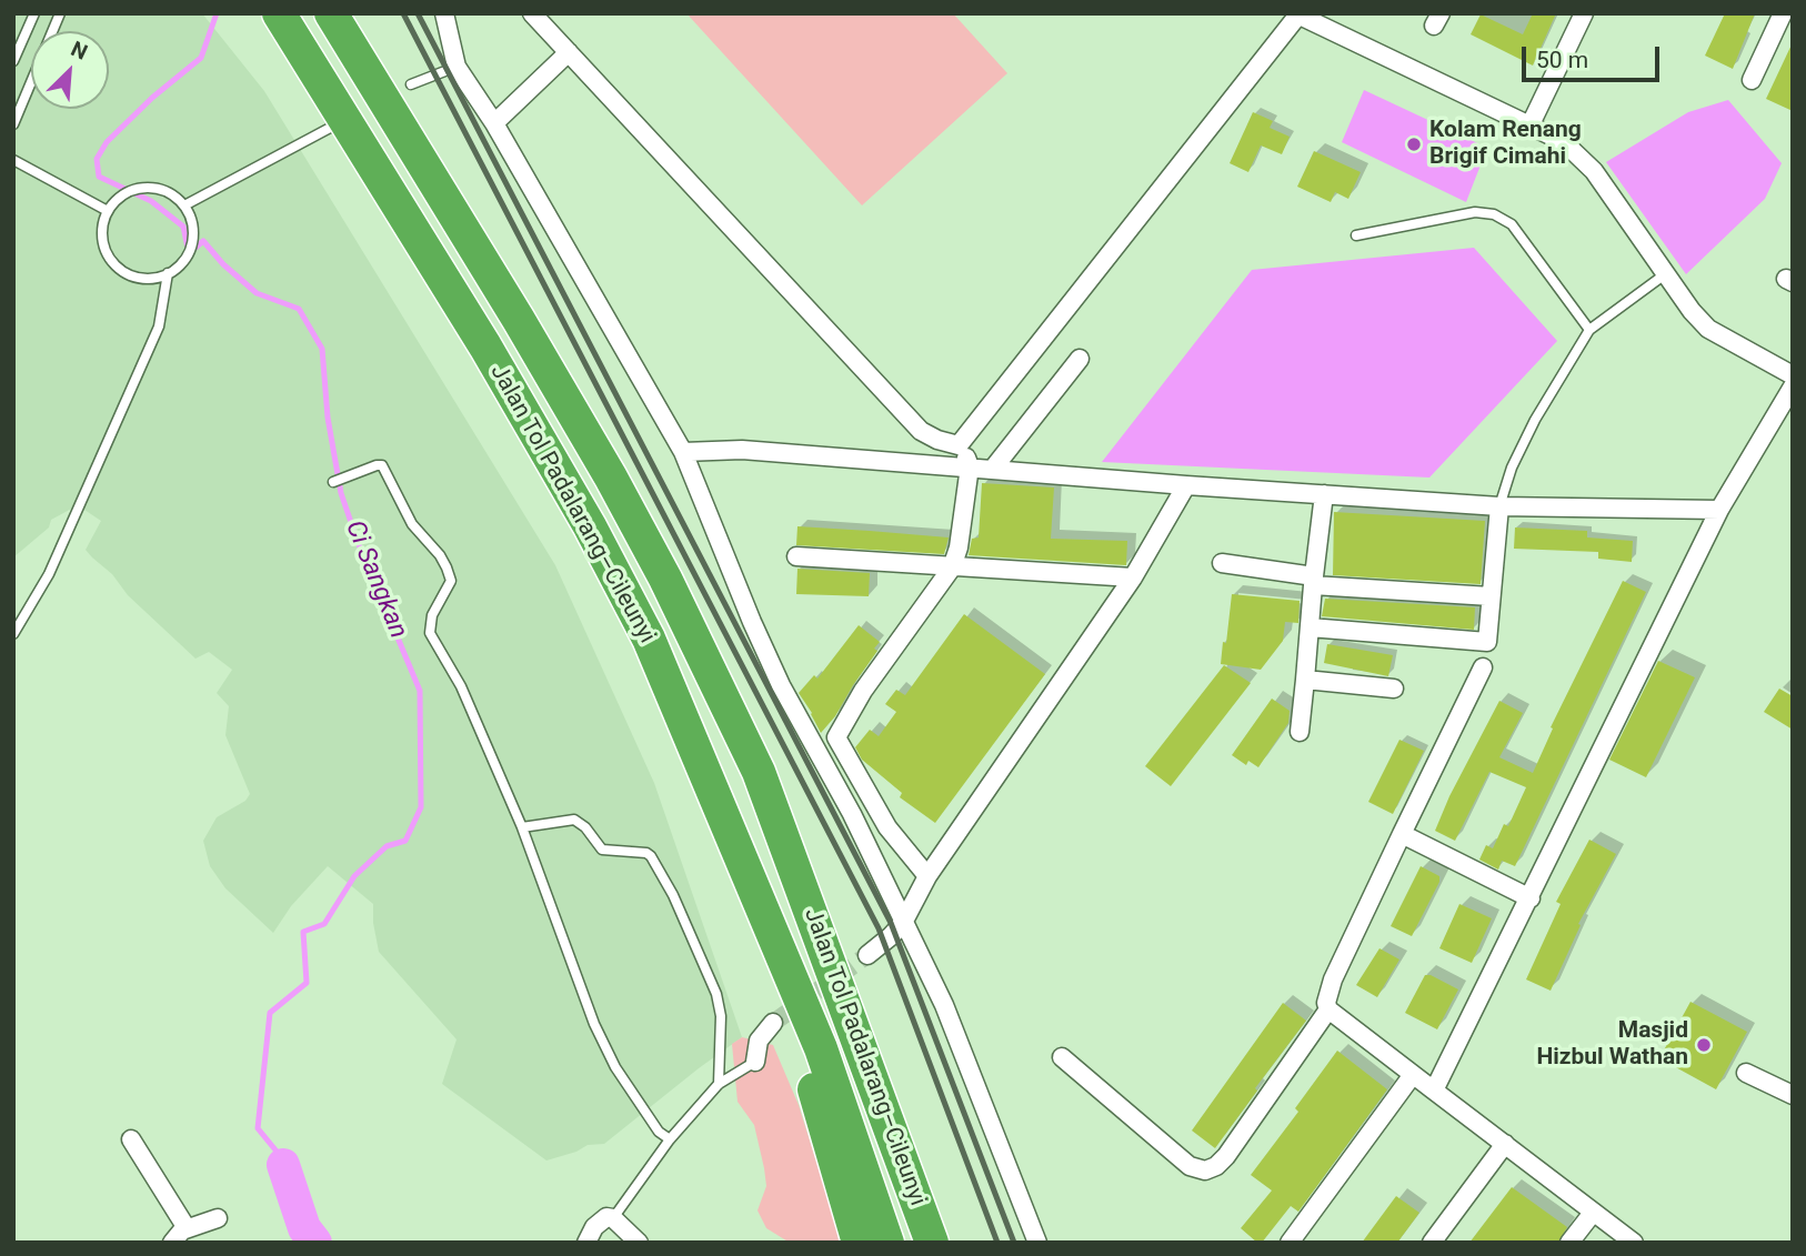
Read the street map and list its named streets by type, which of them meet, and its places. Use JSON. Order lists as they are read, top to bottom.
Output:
{
  "streets": {
    "highway": ["Jalan Tol Padalarang–Cileunyi"]
  },
  "water": ["Ci Sangkan"],
  "places": ["Kolam Renang Brigif Cimahi", "Masjid Hizbul Wathan"],
  "scale_bar": "50 m",
  "north": "top right"
}
